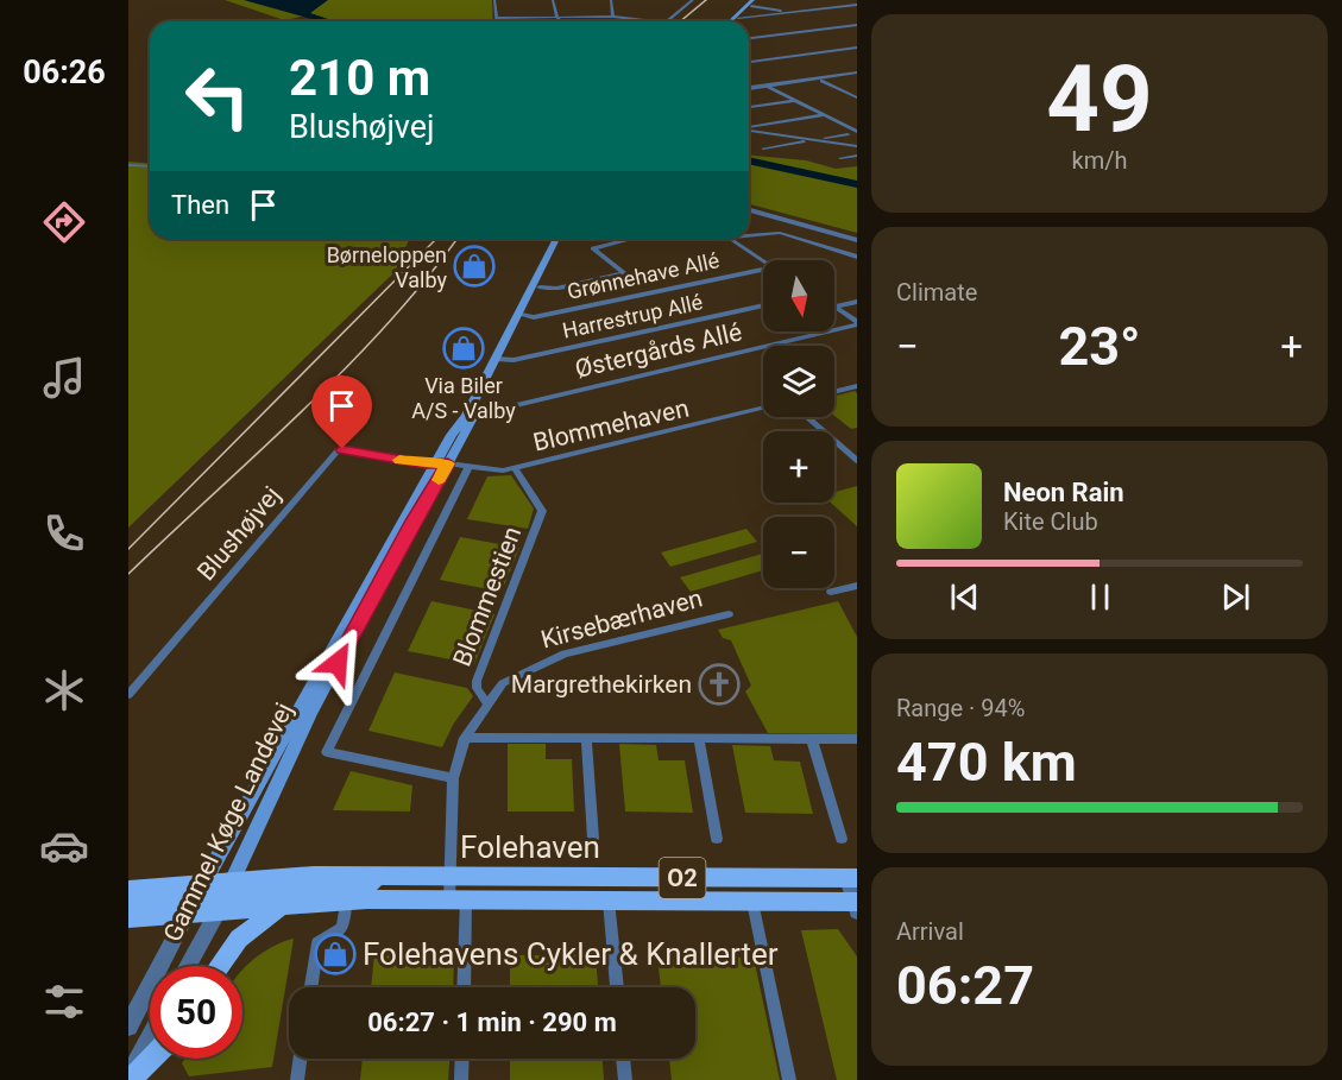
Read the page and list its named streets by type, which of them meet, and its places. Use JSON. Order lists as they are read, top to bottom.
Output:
{
  "streets": {
    "main road": ["Gammel Køge Landevej", "Folehaven", "O2"],
    "street": [
      "Grønnehave Allé",
      "Harrestrup Allé",
      "Østergårds Allé",
      "Blommehaven",
      "Blushøjvej",
      "Blommestien",
      "Kirsebærhaven"
    ]
  },
  "crossings": [
    ["Grønnehave Allé", "Gammel Køge Landevej"],
    ["Harrestrup Allé", "Gammel Køge Landevej"],
    ["Østergårds Allé", "Gammel Køge Landevej"],
    ["Blommehaven", "Blushøjvej"],
    ["Blommehaven", "Blommestien"],
    ["Blommehaven", "Gammel Køge Landevej"],
    ["Blushøjvej", "Gammel Køge Landevej"],
    ["Blommestien", "Kirsebærhaven"],
    ["Kirsebærhaven", "Folehaven"],
    ["Gammel Køge Landevej", "Folehaven"],
    ["Gammel Køge Landevej", "O2"],
    ["Folehaven", "O2"]
  ],
  "places": {
    "shop": ["Børneloppen Valby", "Via Biler A/S - Valby", "Folehavens Cykler & Knallerter"],
    "church": ["Margrethekirken"]
  },
  "north": "bottom",
  "page": {
    "tabs": "06:26",
    "tile": [
      ["49", "km/h"],
      "Climate",
      ["Range · 94%", "470 km"],
      ["Arrival", "06:27"]
    ],
    "turn": ["210 m", "Blushøjvej"],
    "then": "Then",
    "map_buttons": ["+", "−"],
    "heat": ["−", "23°", "+"],
    "song": ["Neon Rain", "Kite Club"],
    "limit": "50",
    "trip": "06:27 · 1 min · 290 m"
  }
}
